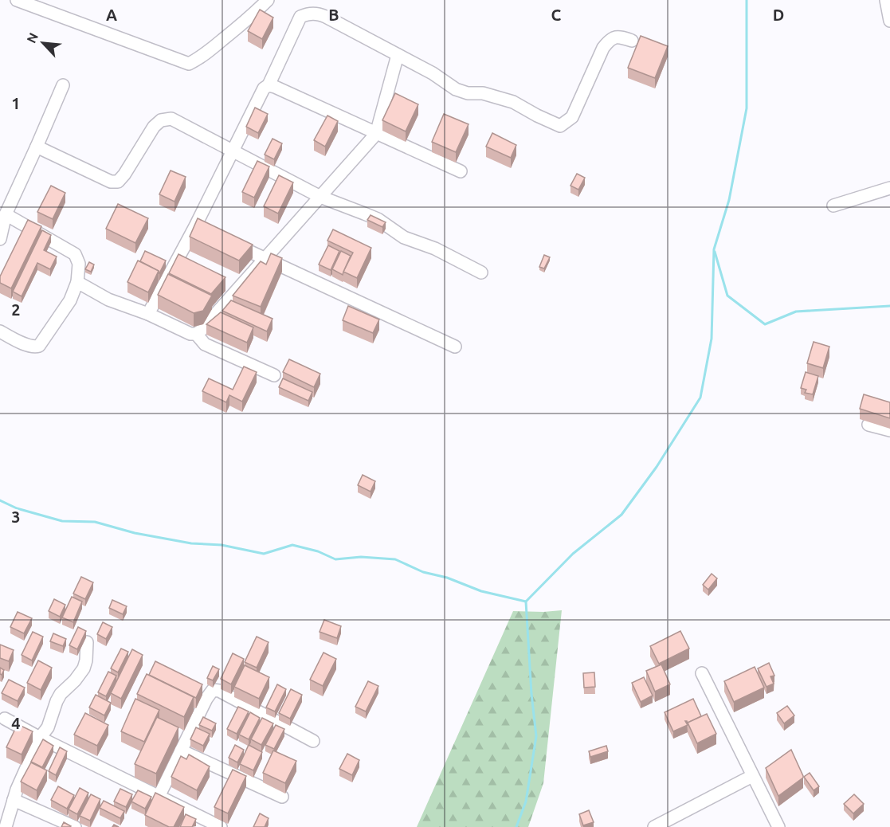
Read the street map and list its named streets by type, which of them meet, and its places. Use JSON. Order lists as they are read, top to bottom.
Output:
{
  "north": "top left",
  "grid": {
    "columns": [
      "A",
      "B",
      "C",
      "D"
    ],
    "rows": [
      "1",
      "2",
      "3",
      "4"
    ]
  }
}
